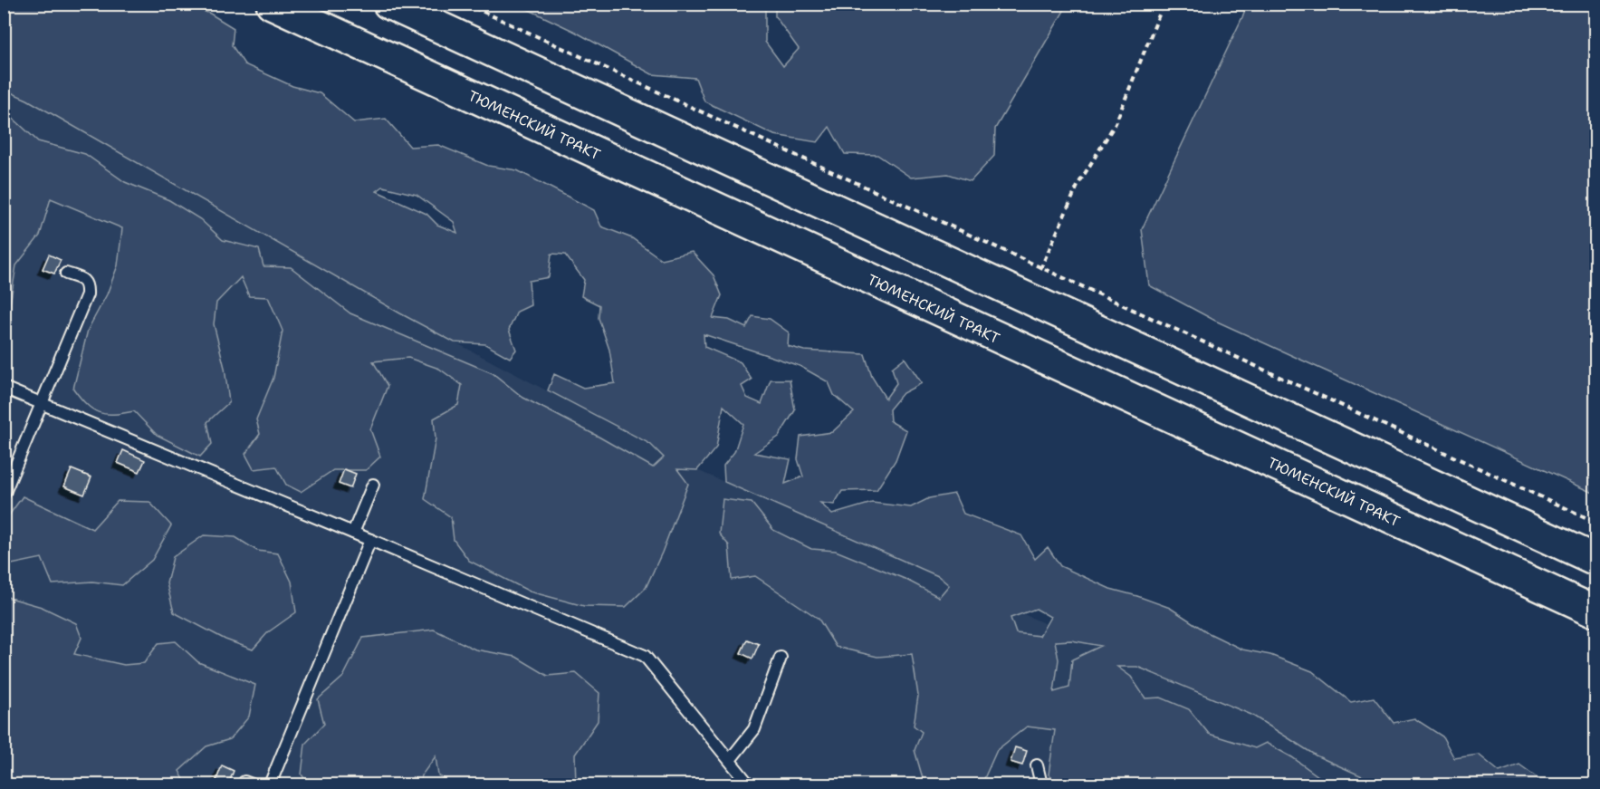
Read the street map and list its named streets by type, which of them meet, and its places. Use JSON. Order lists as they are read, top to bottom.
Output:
{
  "streets": {
    "main road": ["ТЮМЕНСКИЙ ТРАКТ"]
  }
}
